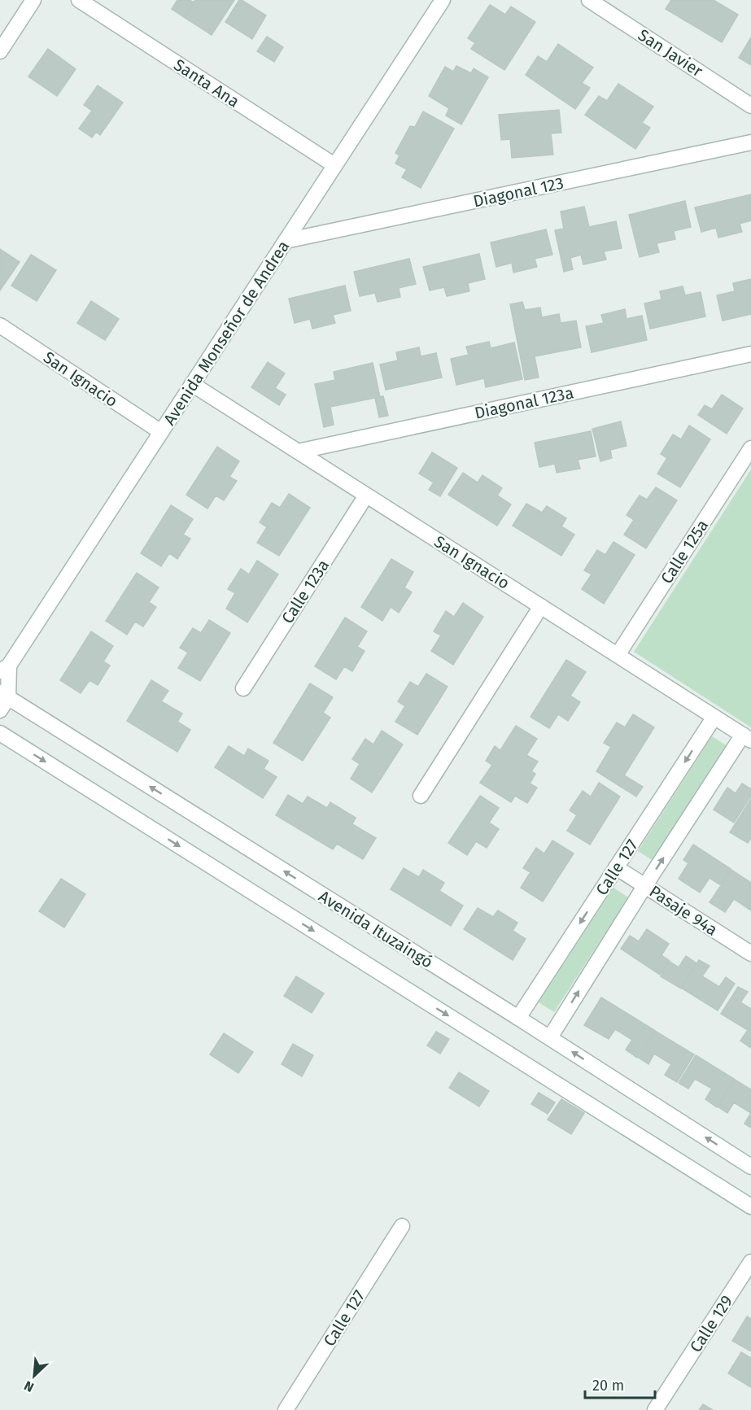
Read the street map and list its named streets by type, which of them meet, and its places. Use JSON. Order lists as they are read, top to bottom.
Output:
{
  "streets": {
    "street": [
      "San Javier",
      "Santa Ana",
      "Diagonal 123",
      "Avenida Monseñor de Andrea",
      "San Ignacio",
      "Diagonal 123a",
      "Calle 125a",
      "Calle 123a",
      "Calle 127",
      "Pasaje 94a",
      "Avenida Ituzaingó",
      "Calle 129"
    ]
  },
  "crossings": [
    ["Santa Ana", "Avenida Monseñor de Andrea"],
    ["Diagonal 123", "Avenida Monseñor de Andrea"],
    ["Avenida Monseñor de Andrea", "San Ignacio"],
    ["Avenida Monseñor de Andrea", "Avenida Ituzaingó"],
    ["San Ignacio", "Diagonal 123a"],
    ["San Ignacio", "Calle 125a"],
    ["San Ignacio", "Calle 123a"],
    ["San Ignacio", "Calle 127"],
    ["Calle 127", "Pasaje 94a"],
    ["Calle 127", "Avenida Ituzaingó"]
  ],
  "scale_bar": "20 m",
  "north": "bottom left"
}
